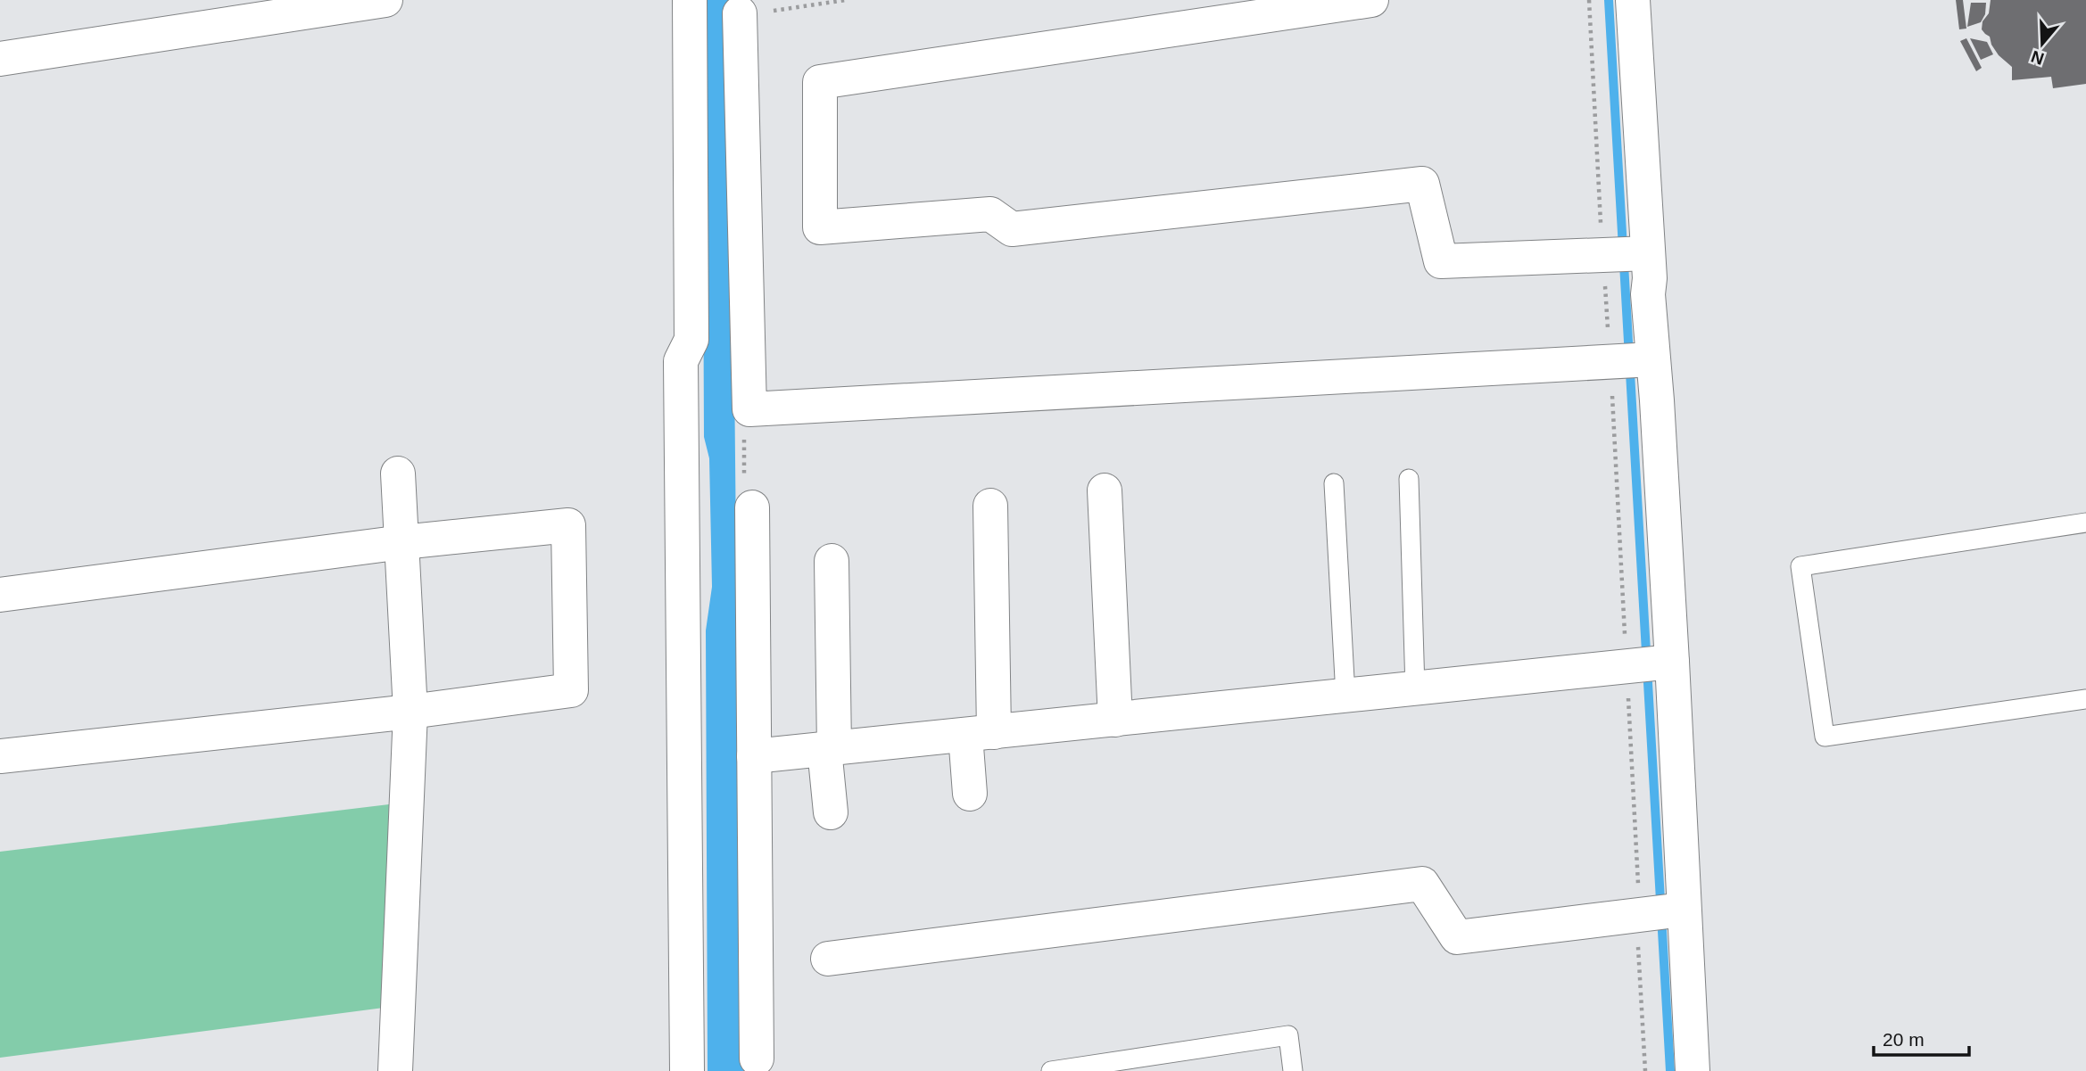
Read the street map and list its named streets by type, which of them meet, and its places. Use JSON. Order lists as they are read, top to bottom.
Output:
{
  "scale_bar": "20 m",
  "north": "bottom"
}
